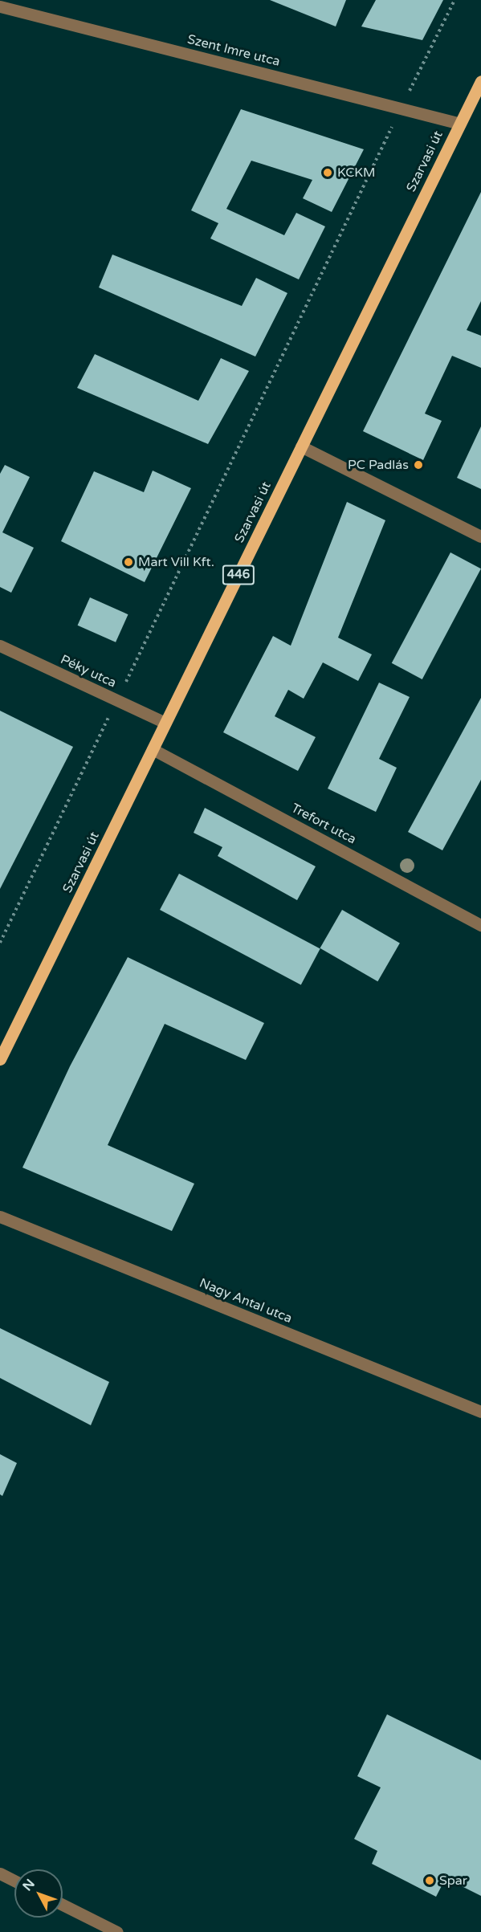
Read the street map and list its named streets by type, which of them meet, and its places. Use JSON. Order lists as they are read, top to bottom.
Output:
{
  "streets": {
    "main road": ["Szarvasi út", "446"],
    "street": [
      "Szent Imre utca",
      "Péky utca",
      "Trefort utca",
      "Nagy Antal utca"
    ]
  },
  "crossings": [
    ["Szent Imre utca", "Szarvasi út"],
    ["Szarvasi út", "Péky utca"],
    ["Szarvasi út", "Trefort utca"]
  ],
  "places": [
    "KCKM",
    "PC Padlás",
    "Mart Vill Kft.",
    "Spar"
  ],
  "north": "top left"
}
